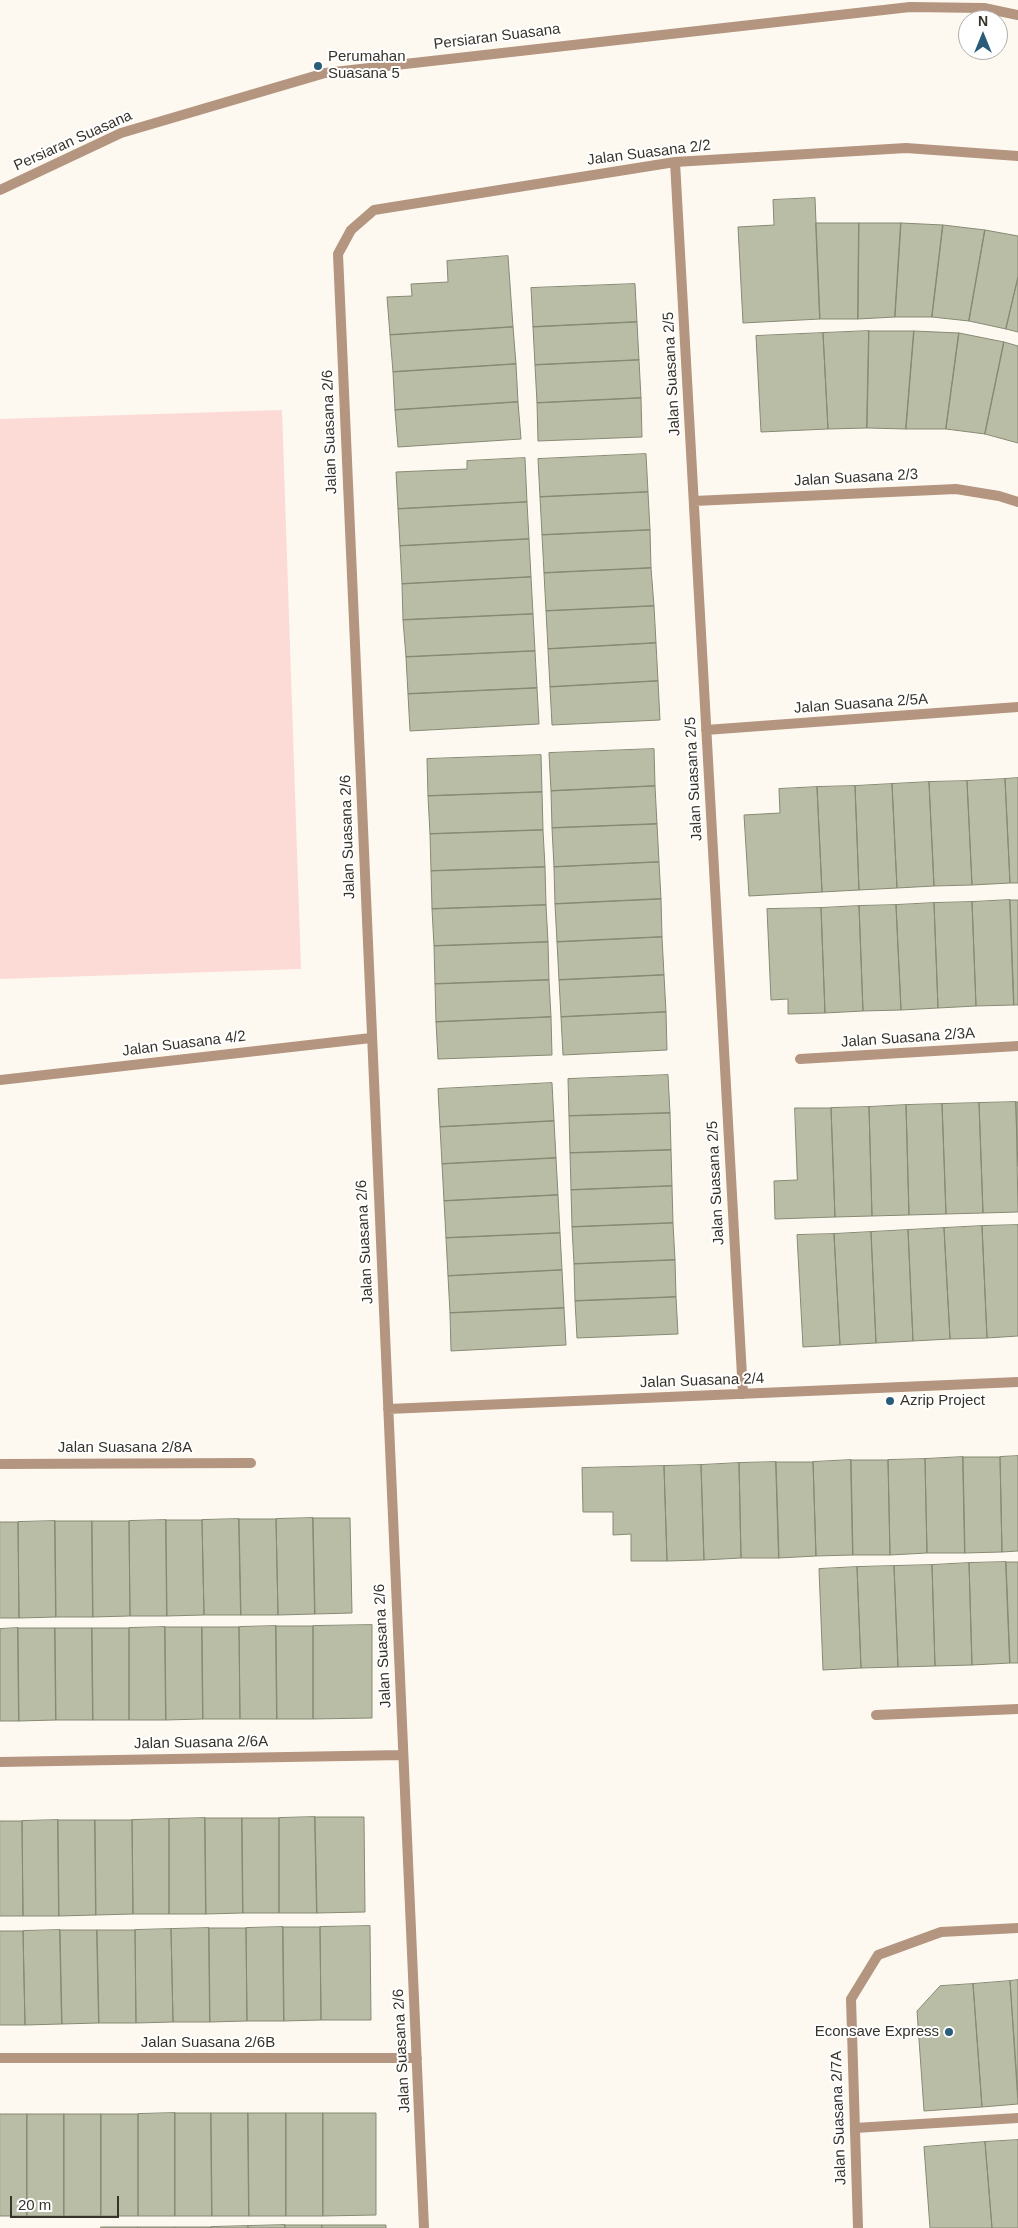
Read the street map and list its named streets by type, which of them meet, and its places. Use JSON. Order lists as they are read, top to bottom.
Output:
{
  "streets": {
    "street": [
      "Persiaran Suasana",
      "Jalan Suasana 2/2",
      "Jalan Suasana 2/5",
      "Jalan Suasana 2/6",
      "Jalan Suasana 2/3",
      "Jalan Suasana 2/5A",
      "Jalan Suasana 2/3A",
      "Jalan Suasana 4/2",
      "Jalan Suasana 2/4",
      "Jalan Suasana 2/8A",
      "Jalan Suasana 2/6A",
      "Jalan Suasana 2/6B",
      "Jalan Suasana 2/7A"
    ]
  },
  "crossings": [
    ["Jalan Suasana 2/2", "Jalan Suasana 2/5"],
    ["Jalan Suasana 2/2", "Jalan Suasana 2/6"],
    ["Jalan Suasana 2/5", "Jalan Suasana 2/3"],
    ["Jalan Suasana 2/5", "Jalan Suasana 2/5A"],
    ["Jalan Suasana 2/5", "Jalan Suasana 2/4"],
    ["Jalan Suasana 2/6", "Jalan Suasana 4/2"],
    ["Jalan Suasana 2/6", "Jalan Suasana 2/4"],
    ["Jalan Suasana 2/6", "Jalan Suasana 2/6A"],
    ["Jalan Suasana 2/6", "Jalan Suasana 2/6B"]
  ],
  "places": ["Perumahan Suasana 5", "Azrip Project", "Econsave Express"],
  "scale_bar": "20 m",
  "north": "top"
}
